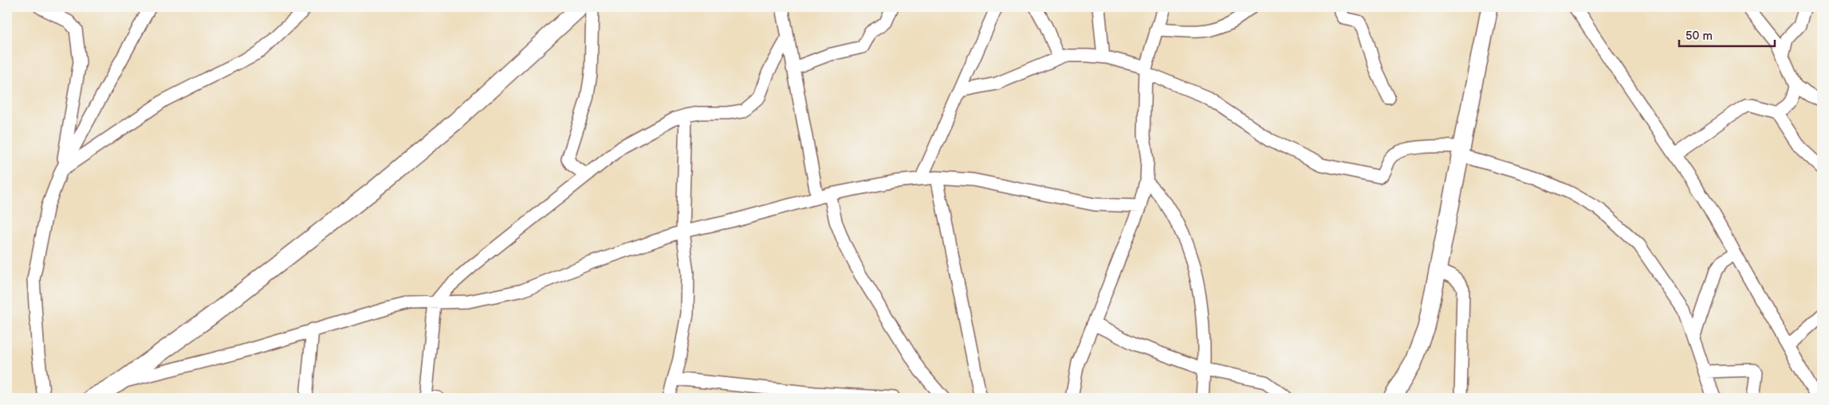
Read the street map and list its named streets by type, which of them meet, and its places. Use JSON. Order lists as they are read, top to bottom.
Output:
{
  "scale_bar": "50 m"
}
